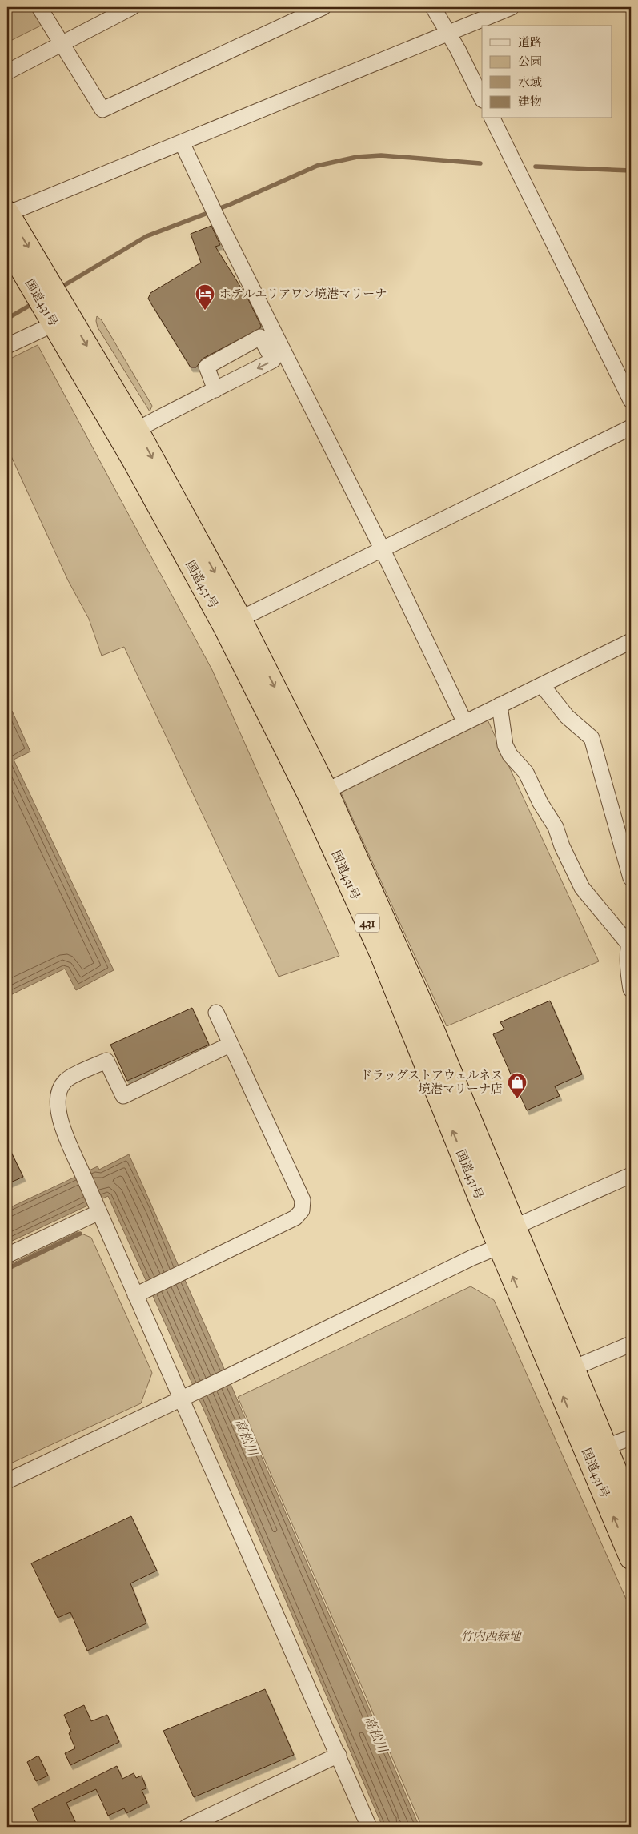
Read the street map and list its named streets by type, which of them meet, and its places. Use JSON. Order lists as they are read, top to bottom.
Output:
{
  "streets": {
    "highway": ["国道431号", "431"]
  },
  "water": ["高松川"],
  "parks": ["竹内西緑地"],
  "places": {
    "hotel": ["ホテルエリアワン境港マリーナ"],
    "shop": ["ドラッグストアウェルネス 境港マリーナ店"]
  },
  "legend": [
    "道路",
    "公園",
    "水域",
    "建物"
  ]
}
